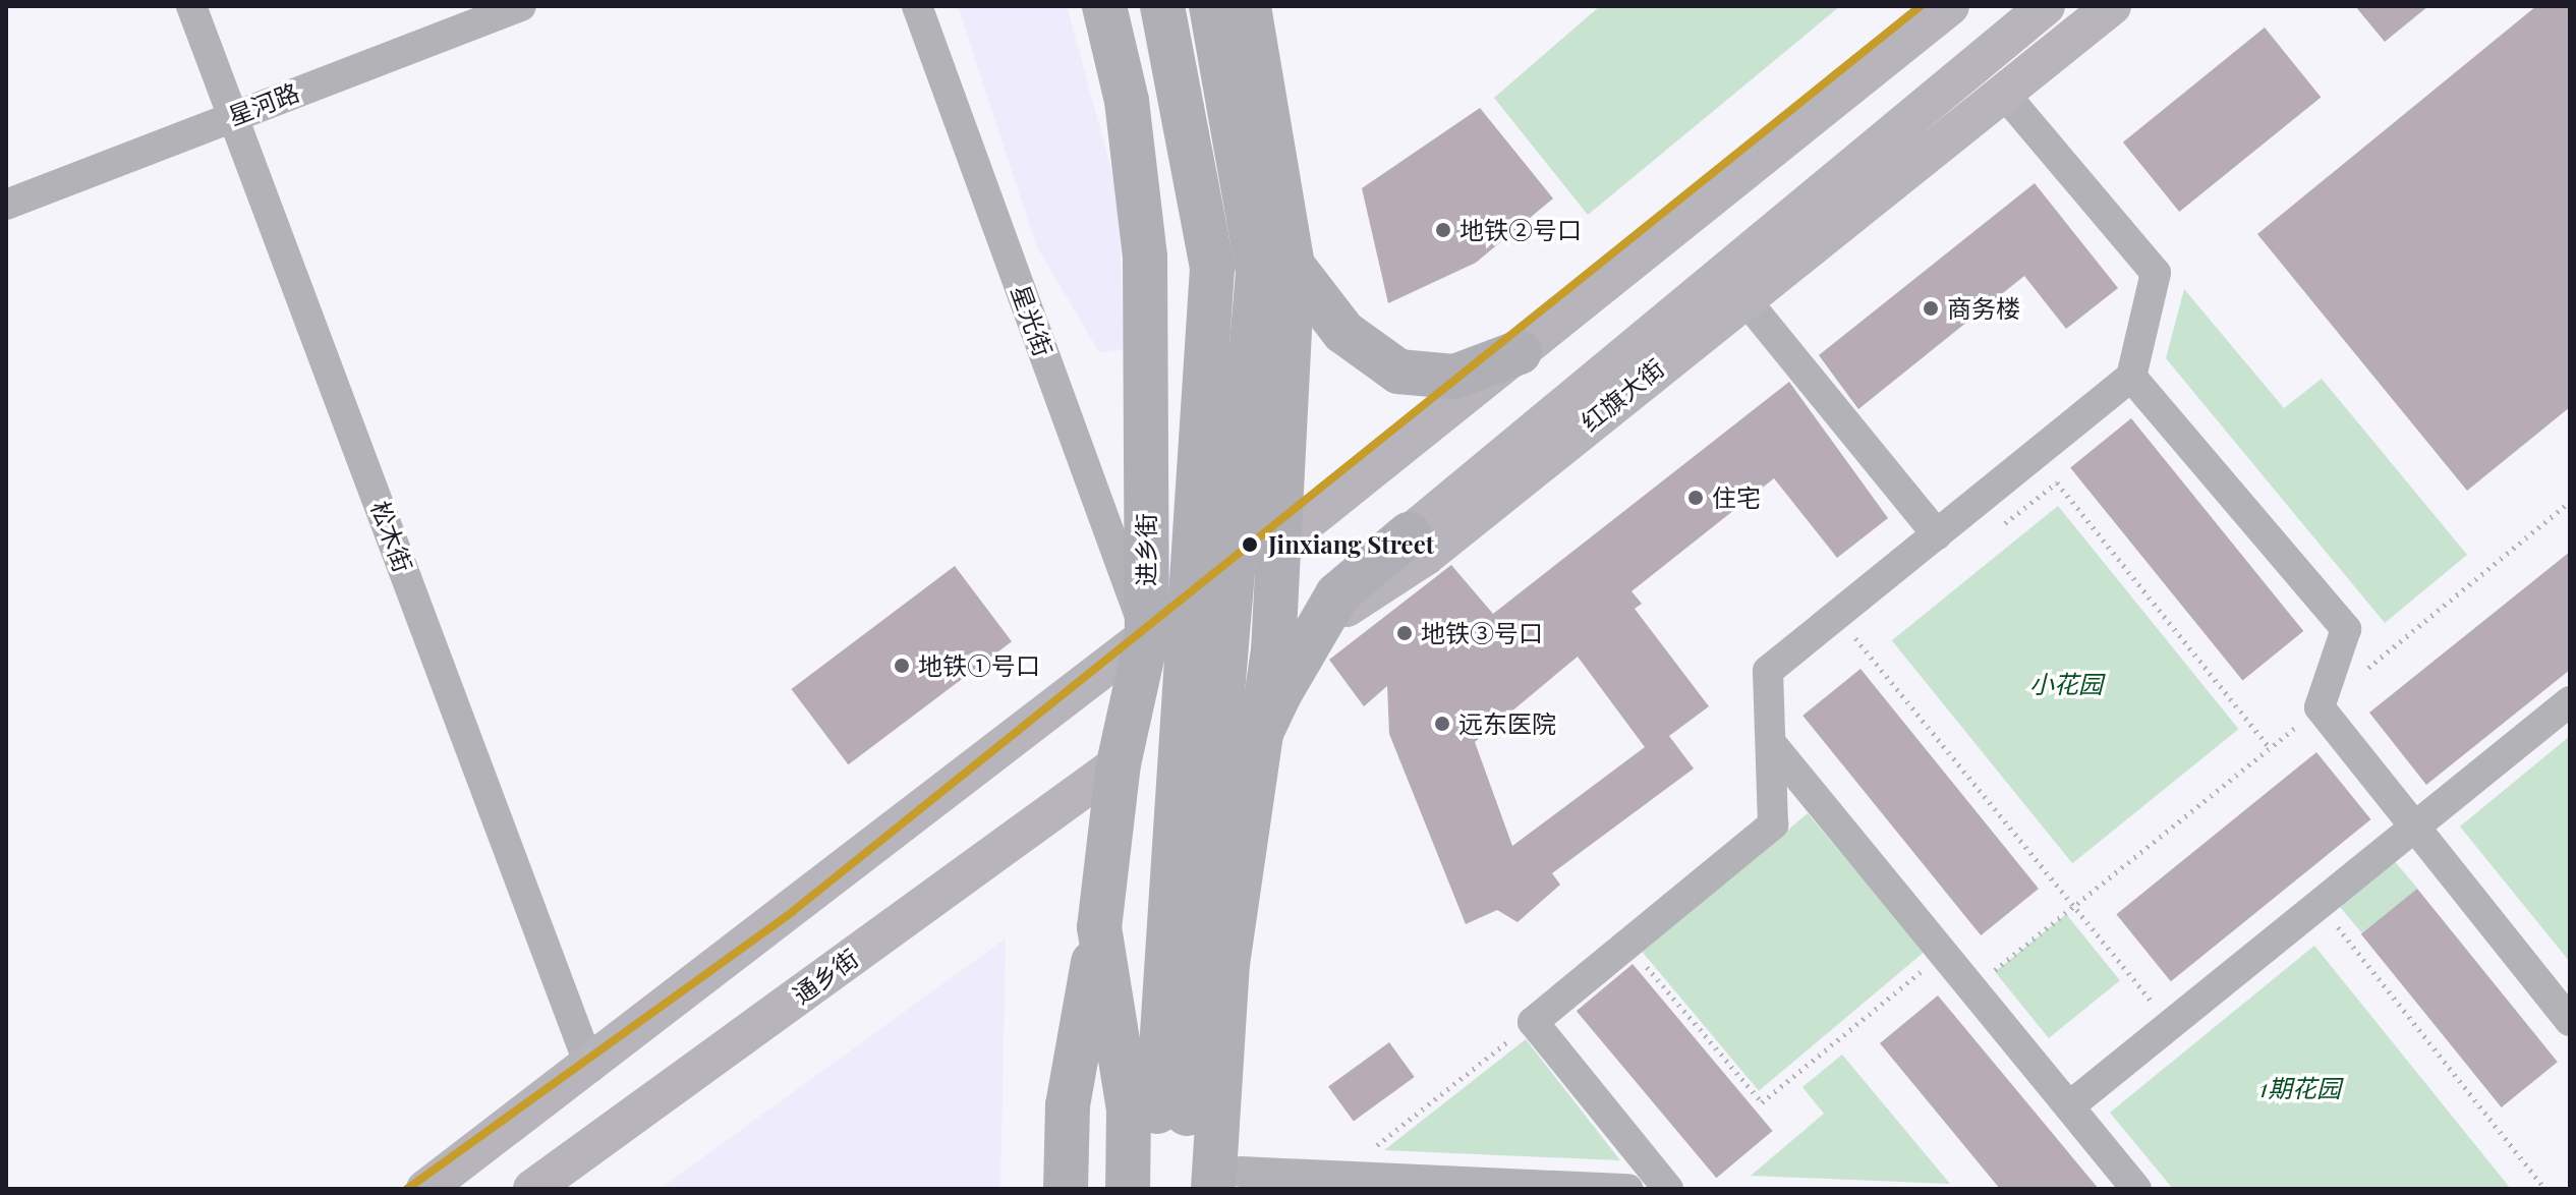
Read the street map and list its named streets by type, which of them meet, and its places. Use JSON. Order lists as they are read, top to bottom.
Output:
{
  "streets": {
    "highway": ["红旗大街", "进乡街"],
    "main road": ["通乡街"],
    "street": ["星河路", "星光街", "松木街"]
  },
  "crossings": [
    ["星河路", "松木街"],
    ["星光街", "进乡街"],
    ["红旗大街", "进乡街"],
    ["红旗大街", "通乡街"],
    ["进乡街", "通乡街"]
  ],
  "parks": ["小花园", "1期花园"],
  "places": [
    "地铁②号口",
    "商务楼",
    "住宅",
    "Jinxiang Street",
    "地铁③号口",
    "地铁①号口",
    "远东医院"
  ]
}
